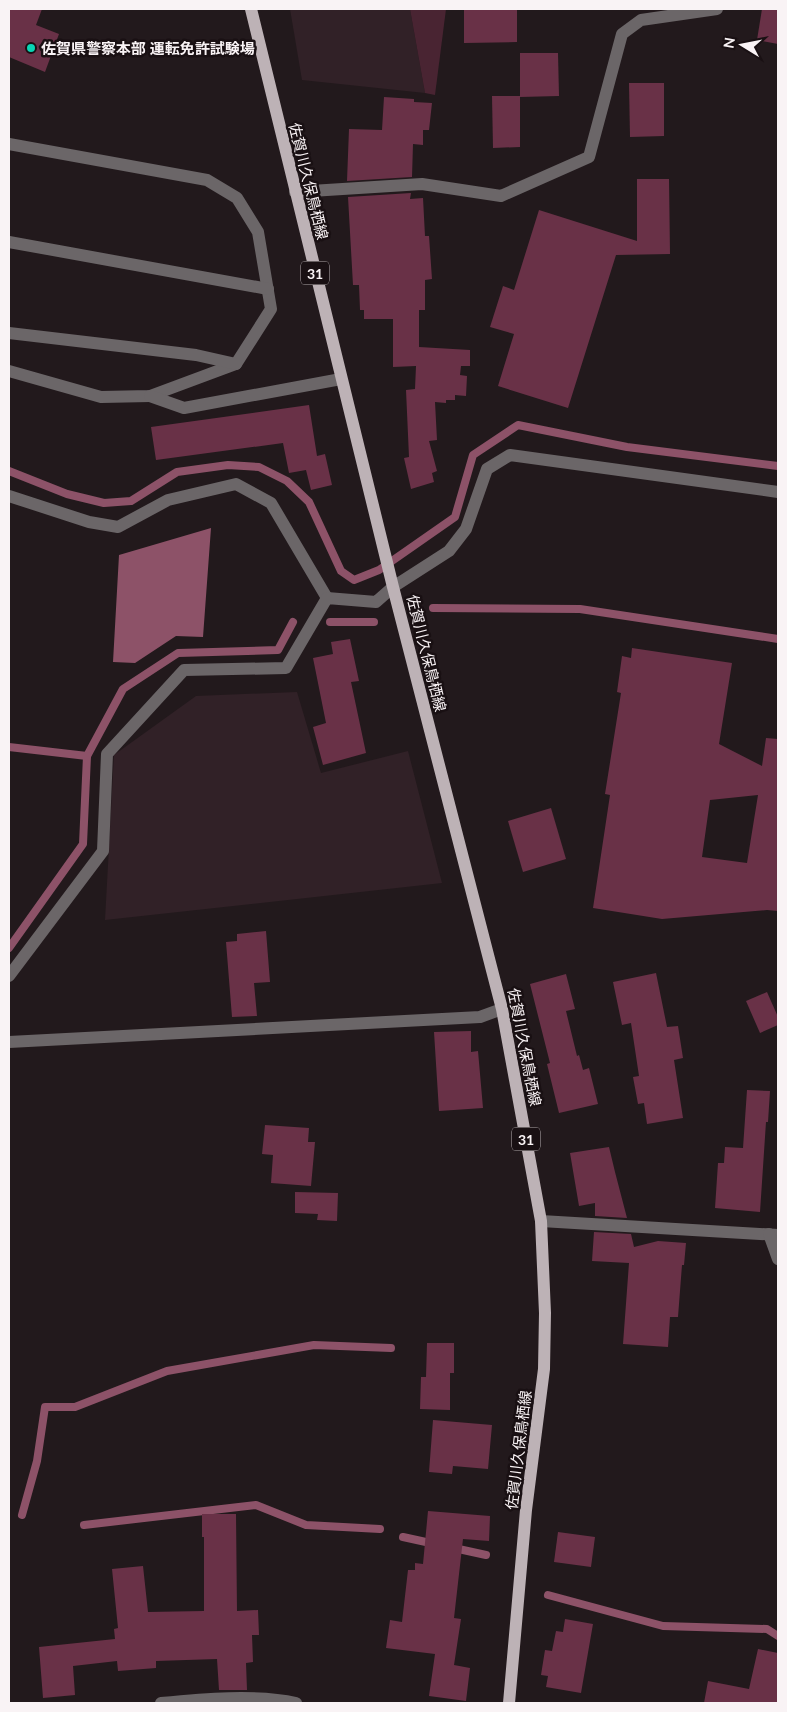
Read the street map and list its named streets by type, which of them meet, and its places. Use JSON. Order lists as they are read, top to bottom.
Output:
{
  "streets": {
    "main road": ["佐賀川久保鳥栖線", "31"]
  },
  "places": ["佐賀県警察本部 運転免許試験場"],
  "north": "left"
}
